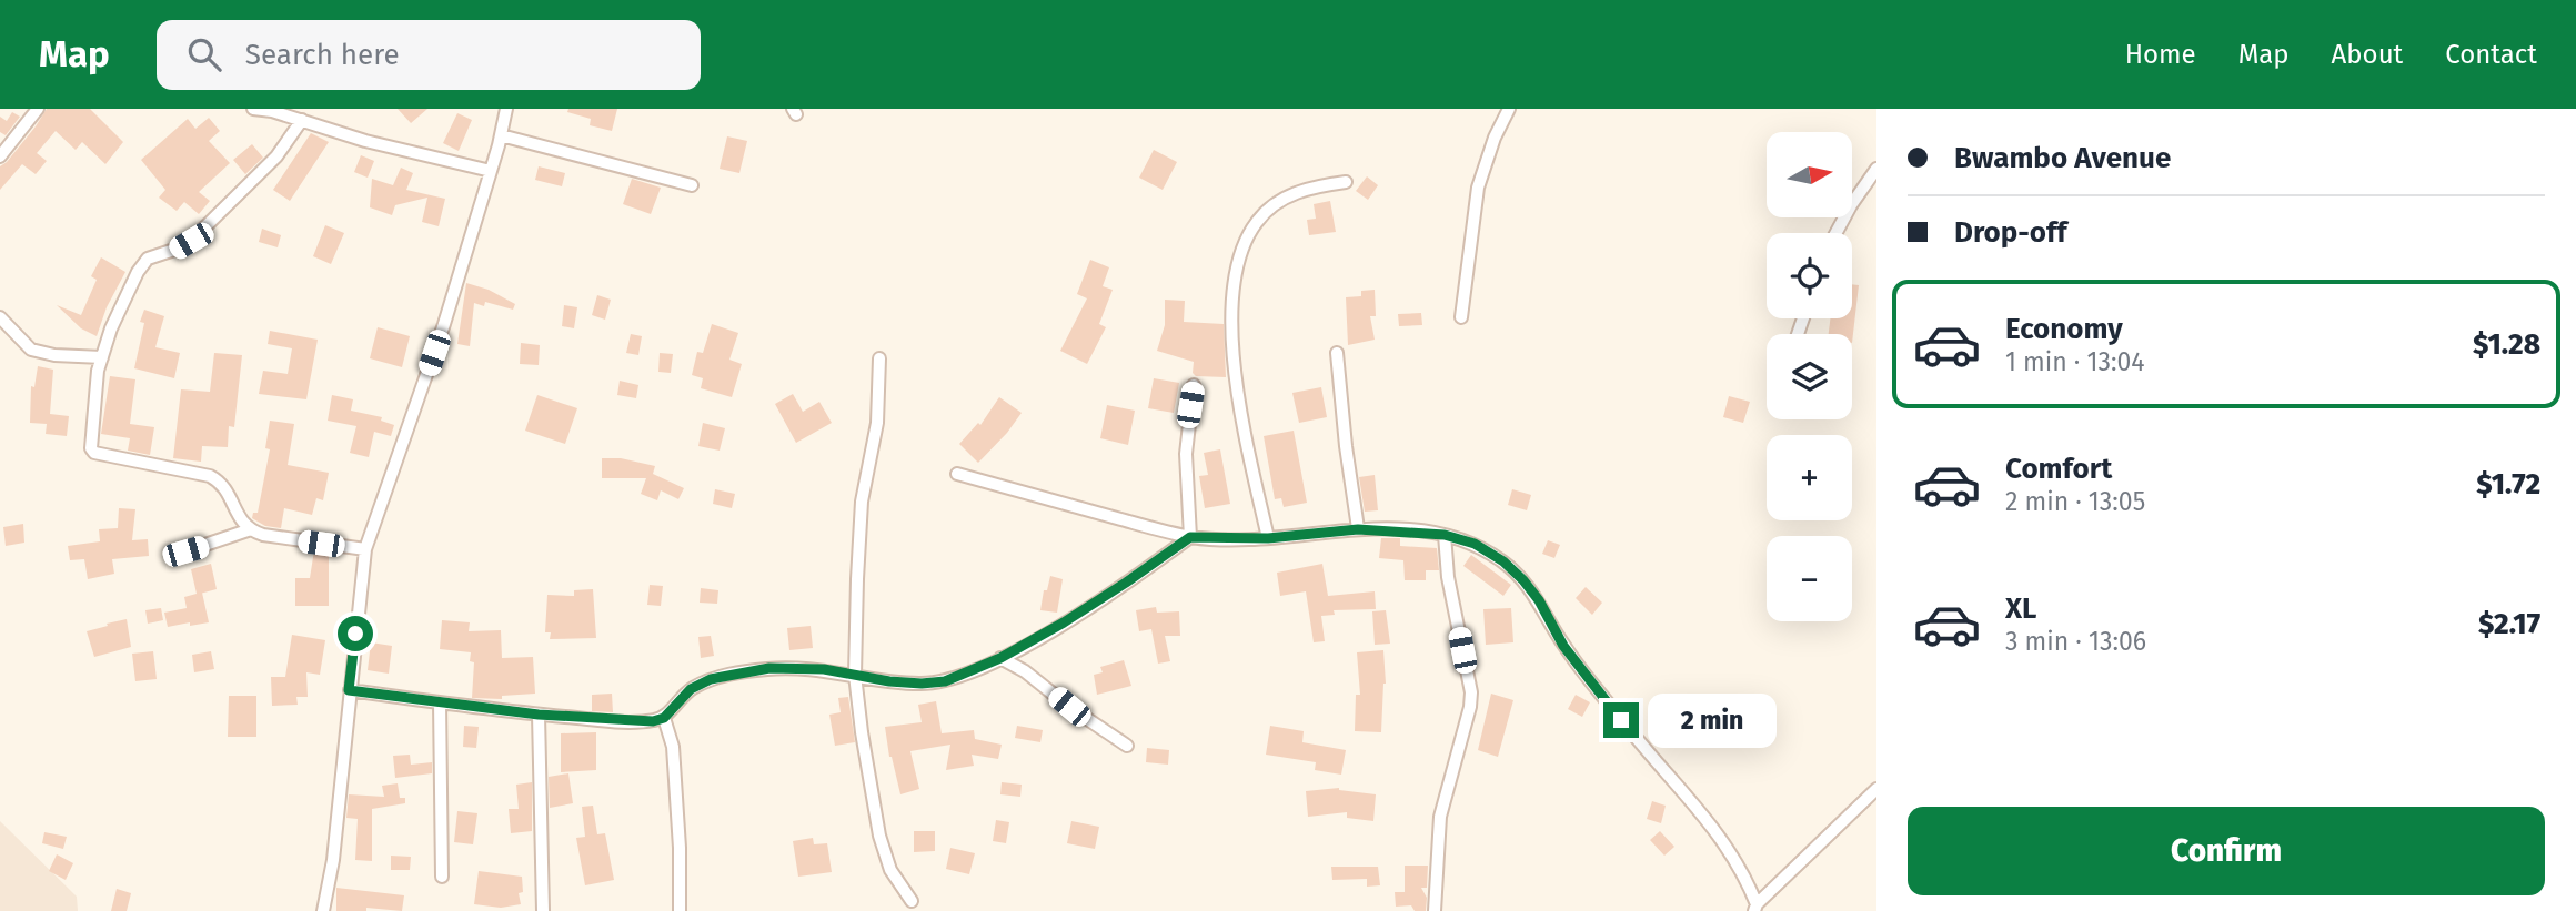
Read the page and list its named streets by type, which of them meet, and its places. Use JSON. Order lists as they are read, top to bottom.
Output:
{
  "north": "right",
  "page": {
    "header": "Map",
    "search": "Search here",
    "nav": [
      "Home",
      "Map",
      "About",
      "Contact"
    ],
    "banner": ["Bwambo Avenue", "Drop-off"],
    "map_buttons": ["+", "−"],
    "list": [
      {
        "name": "Economy",
        "note": "1 min · 13:04",
        "value": "$1.28"
      },
      {
        "name": "Comfort",
        "note": "2 min · 13:05",
        "value": "$1.72"
      },
      {
        "name": "XL",
        "note": "3 min · 13:06",
        "value": "$2.17"
      }
    ],
    "bubble": "2 min",
    "buttons": "Confirm"
  }
}
